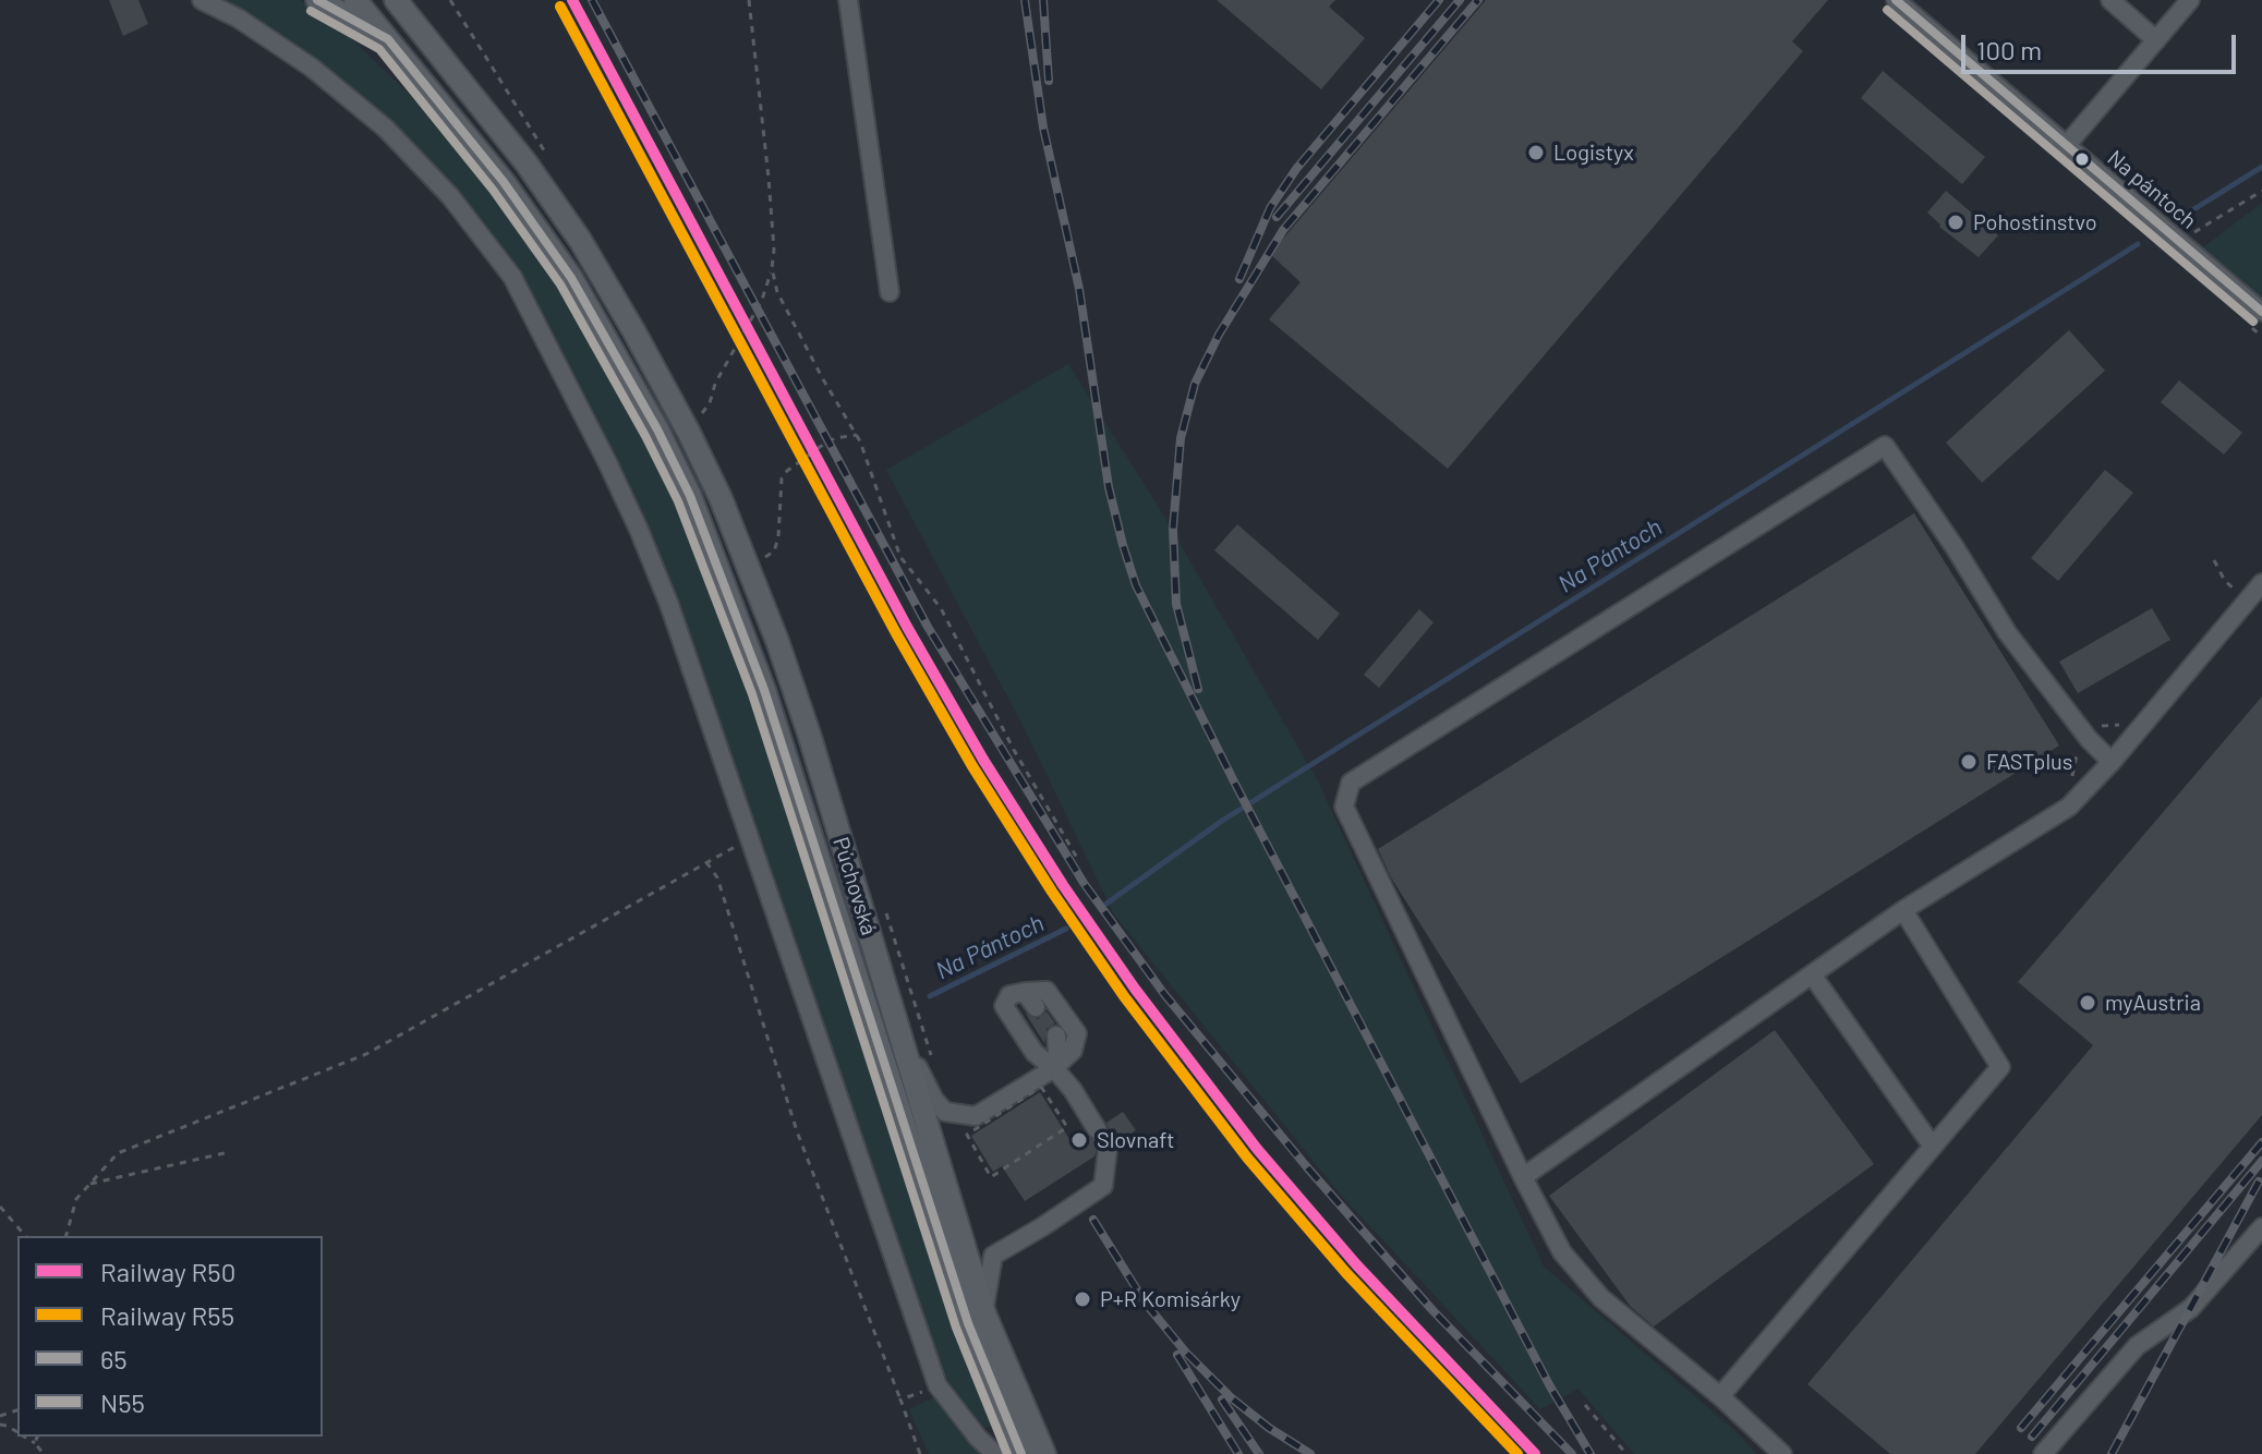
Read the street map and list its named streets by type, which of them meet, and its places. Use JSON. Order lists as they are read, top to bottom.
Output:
{
  "streets": {
    "main road": ["Púchovská"],
    "street": ["Na pántoch"]
  },
  "water": ["Na Pántoch"],
  "places": [
    "Logistyx",
    "Pohostinstvo",
    "FASTplus",
    "myAustria",
    "Slovnaft",
    "P+R Komisárky"
  ],
  "lines": [
    "rail line R50",
    "transit line 65",
    "rail line R55",
    "transit line N55"
  ],
  "legend": [
    "Railway R50",
    "Railway R55",
    "65",
    "N55"
  ],
  "scale_bar": "100 m"
}
